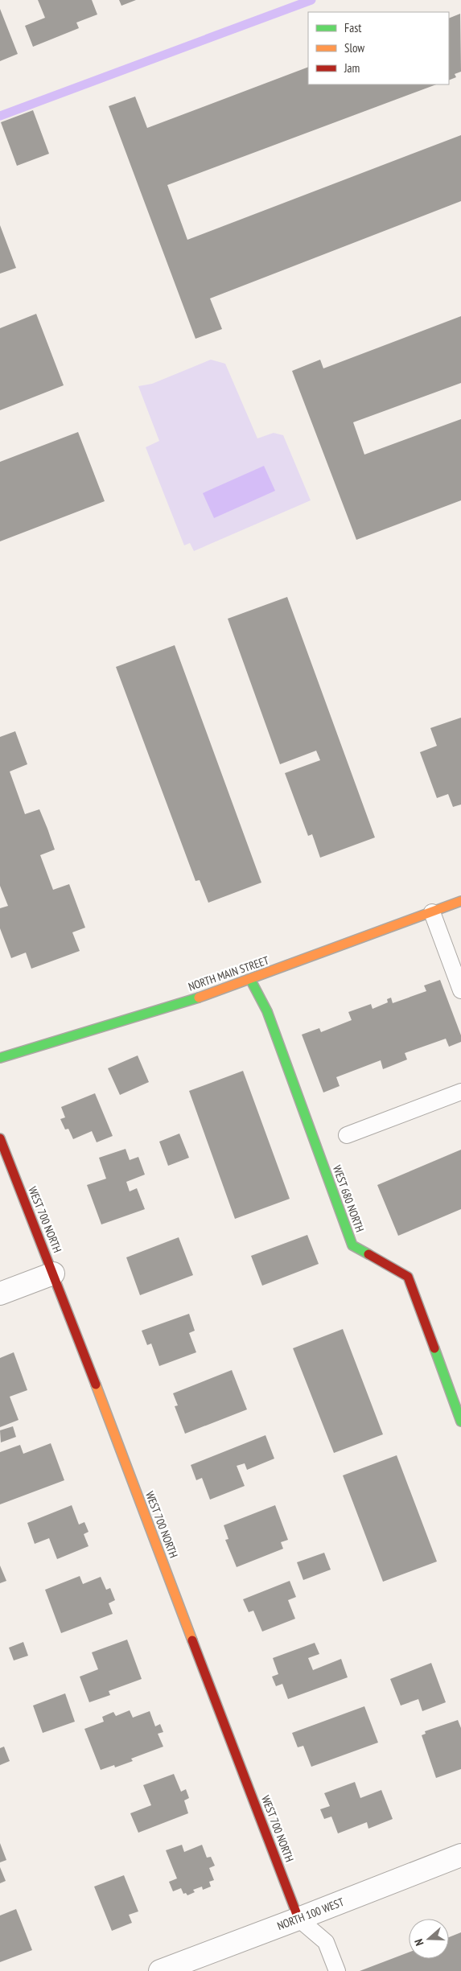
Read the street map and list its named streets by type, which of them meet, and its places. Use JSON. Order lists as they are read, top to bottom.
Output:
{
  "streets": {
    "street": [
      "NORTH MAIN STREET",
      "WEST 680 NORTH",
      "WEST 700 NORTH",
      "NORTH 100 WEST"
    ]
  },
  "crossings": [
    ["NORTH MAIN STREET", "WEST 680 NORTH"],
    ["WEST 700 NORTH", "NORTH 100 WEST"]
  ],
  "legend": ["Fast", "Slow", "Jam"],
  "north": "left"
}
